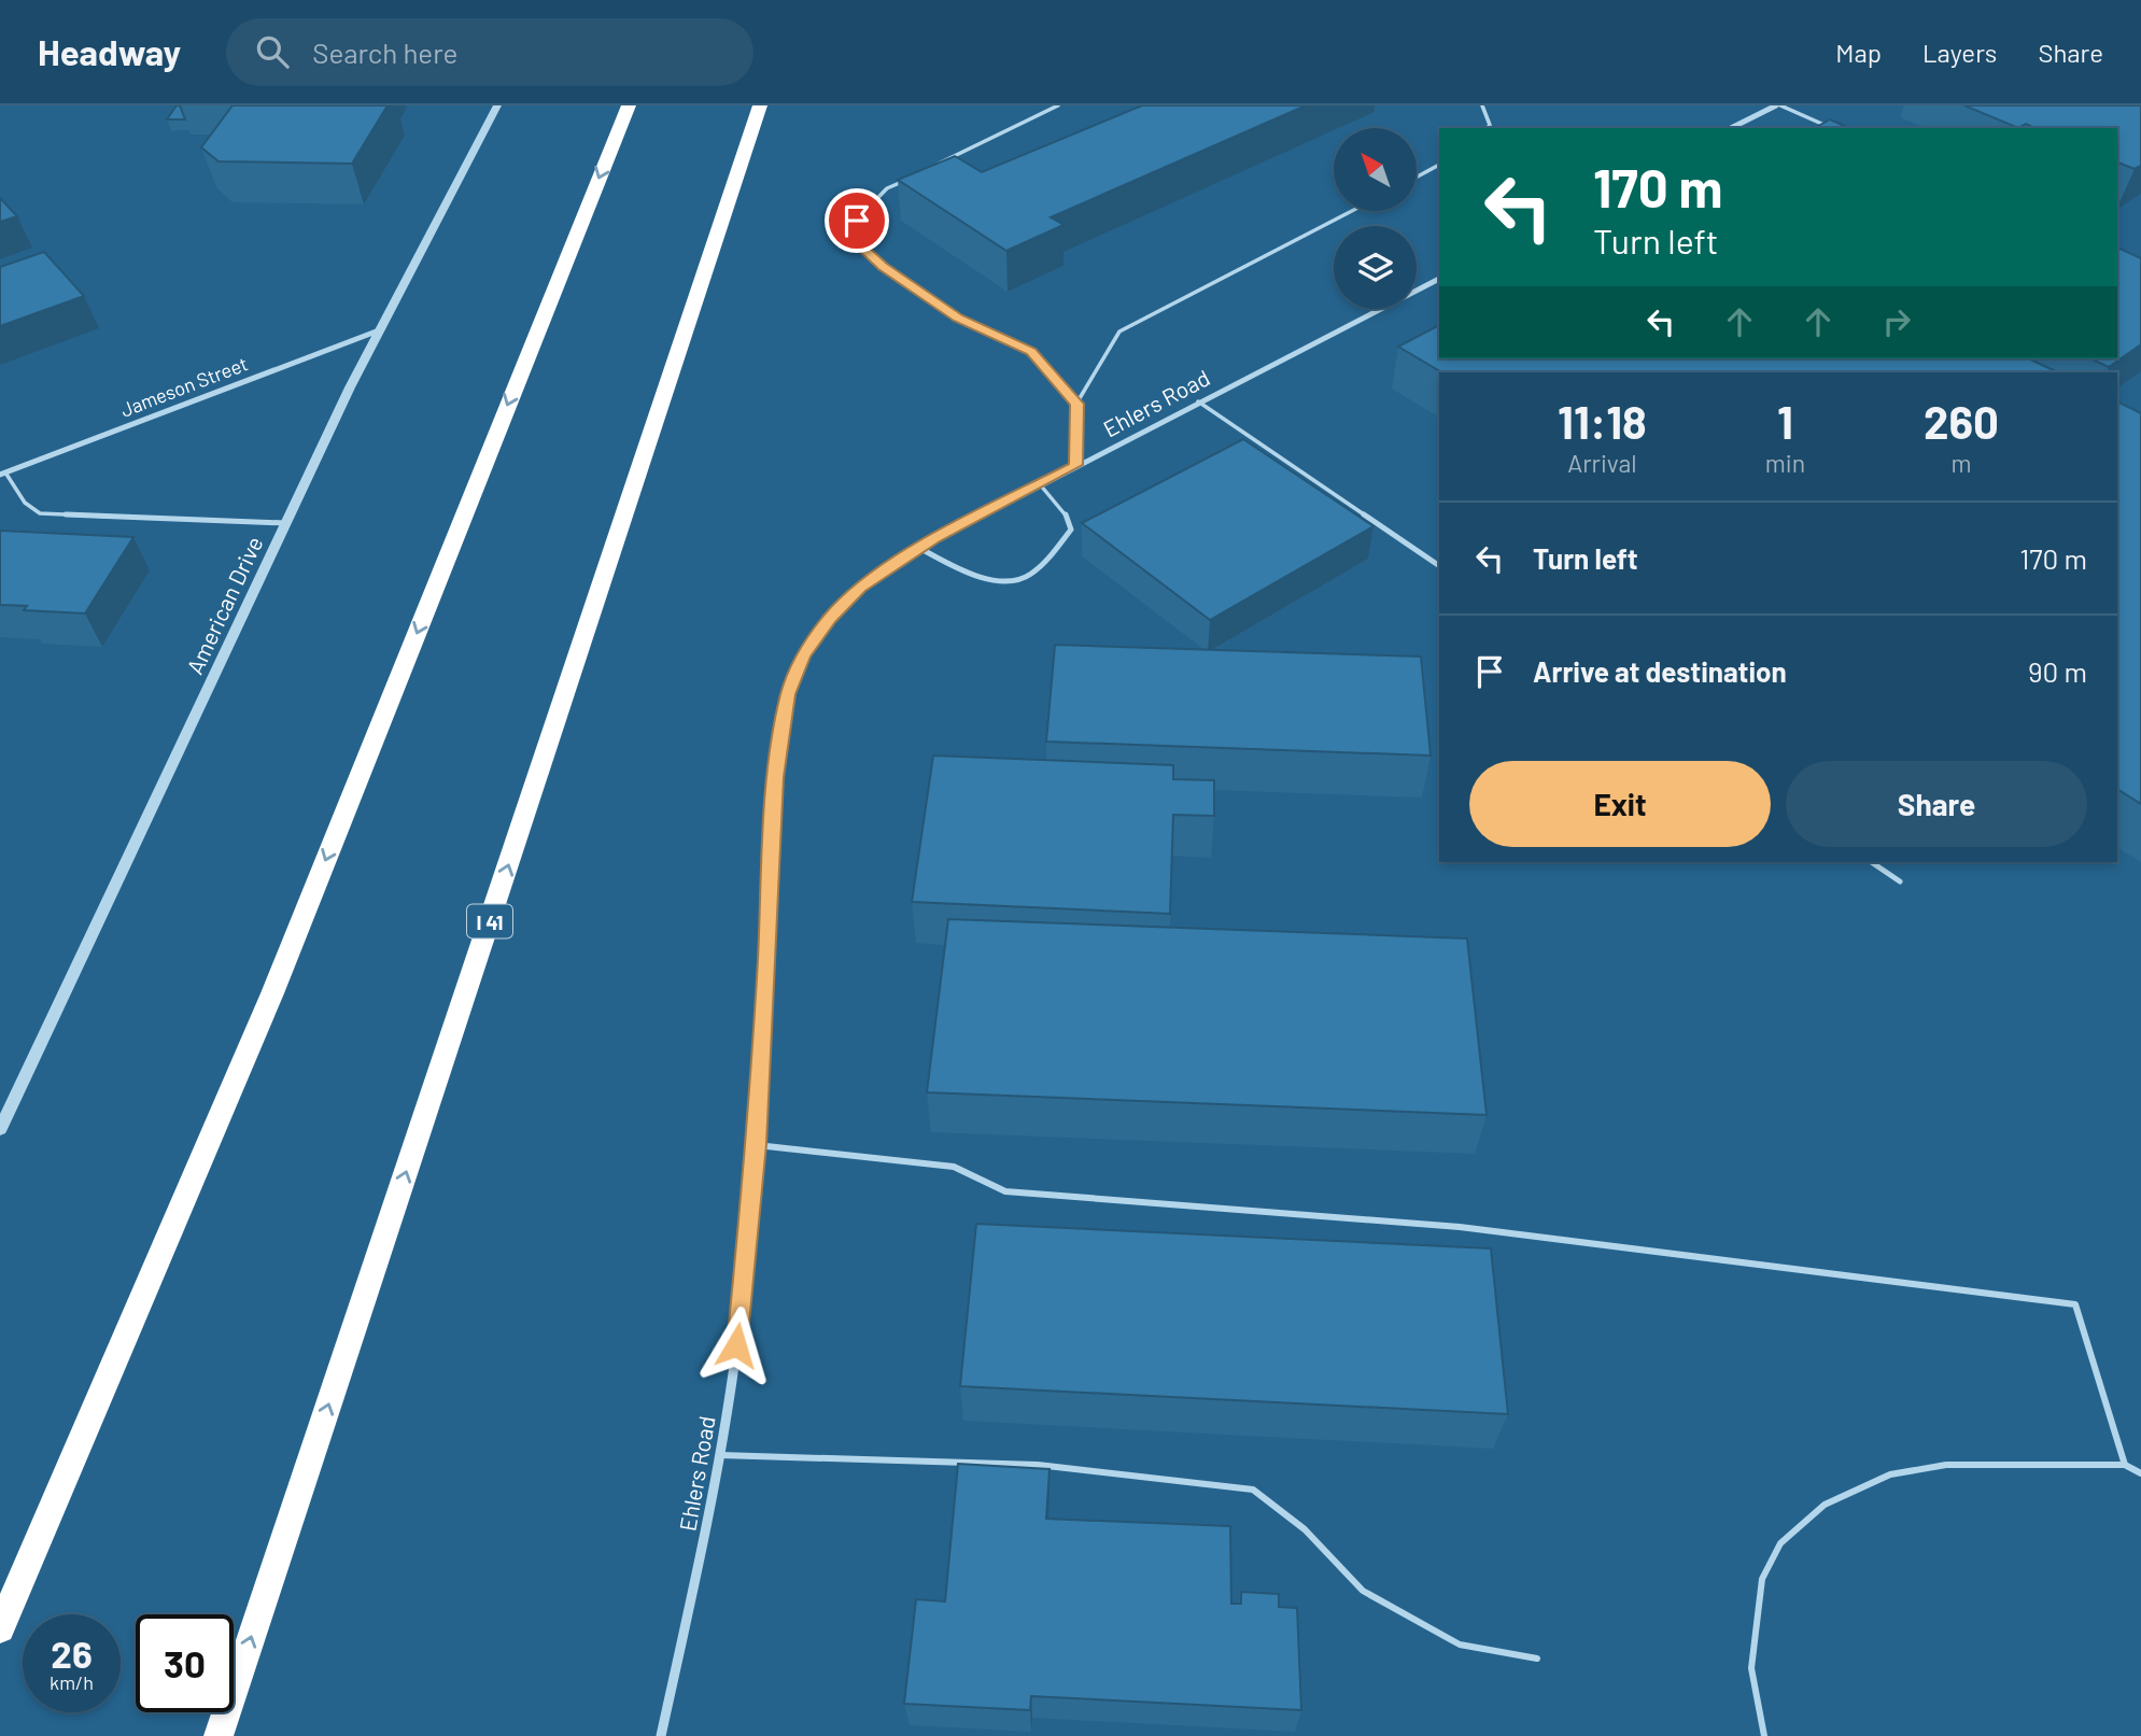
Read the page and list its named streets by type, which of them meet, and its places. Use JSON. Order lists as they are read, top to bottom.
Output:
{
  "streets": {
    "highway": ["I 41"],
    "street": ["Jameson Street", "Ehlers Road", "American Drive"]
  },
  "crossings": [
    ["Jameson Street", "American Drive"]
  ],
  "north": "top left",
  "page": {
    "header": "Headway",
    "search": "Search here",
    "nav": ["Map", "Layers", "Share"],
    "turn": ["170 m", "Turn left"],
    "eta": [
      "11:18",
      "Arrival",
      "1",
      "min",
      "260",
      "m"
    ],
    "list": [
      {
        "name": "Turn left",
        "value": "170 m"
      },
      {
        "name": "Arrive at destination",
        "value": "90 m"
      }
    ],
    "buttons": ["Exit", "Share"],
    "speed": "26 km/h",
    "limit": "30"
  }
}
